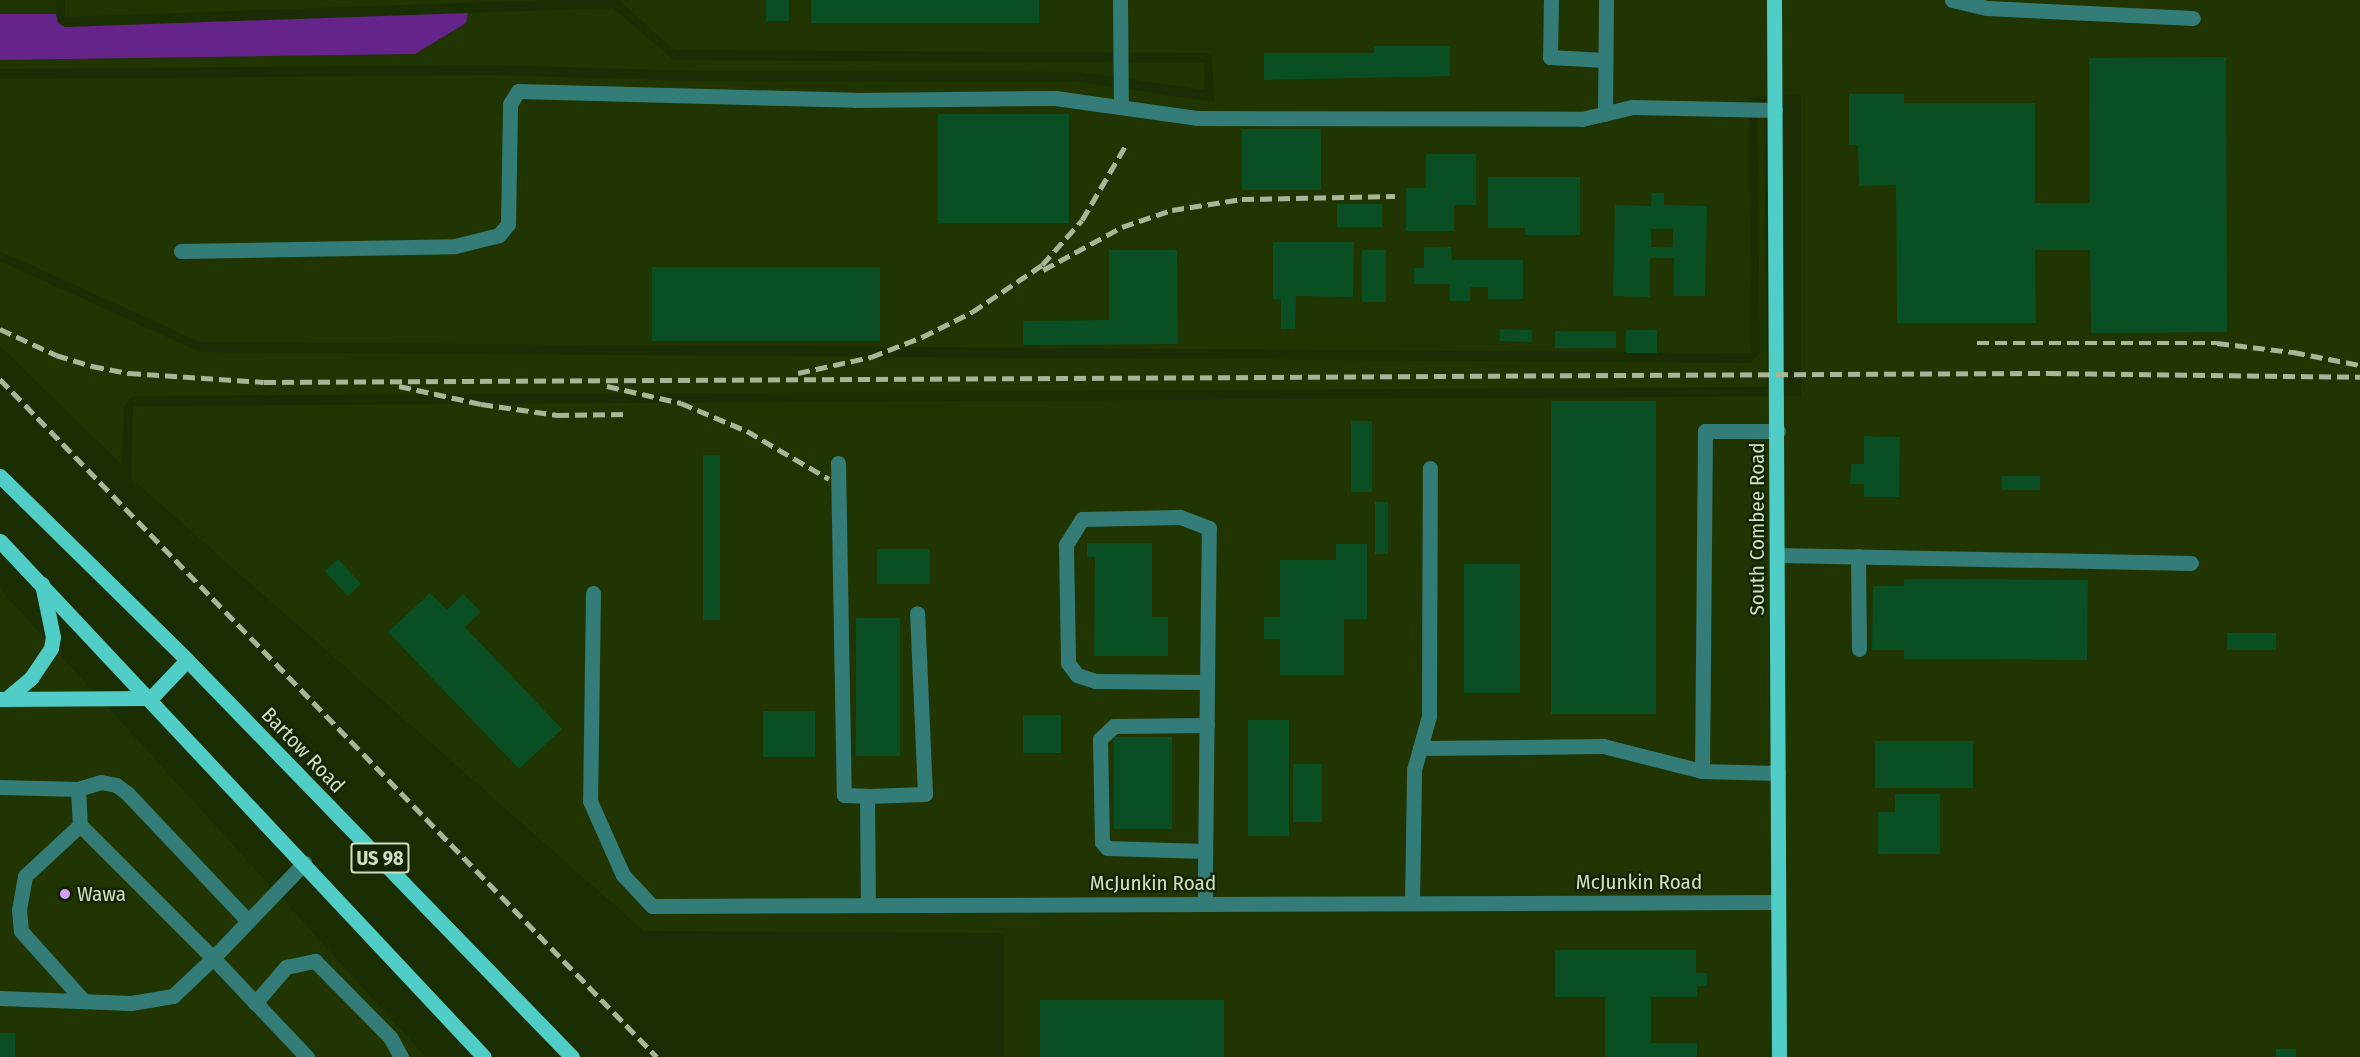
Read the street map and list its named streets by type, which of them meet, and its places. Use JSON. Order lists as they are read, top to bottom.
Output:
{
  "streets": {
    "main road": ["South Combee Road", "Bartow Road", "US 98"],
    "street": ["McJunkin Road"]
  },
  "crossings": [
    ["South Combee Road", "McJunkin Road"]
  ],
  "places": ["Wawa"]
}
